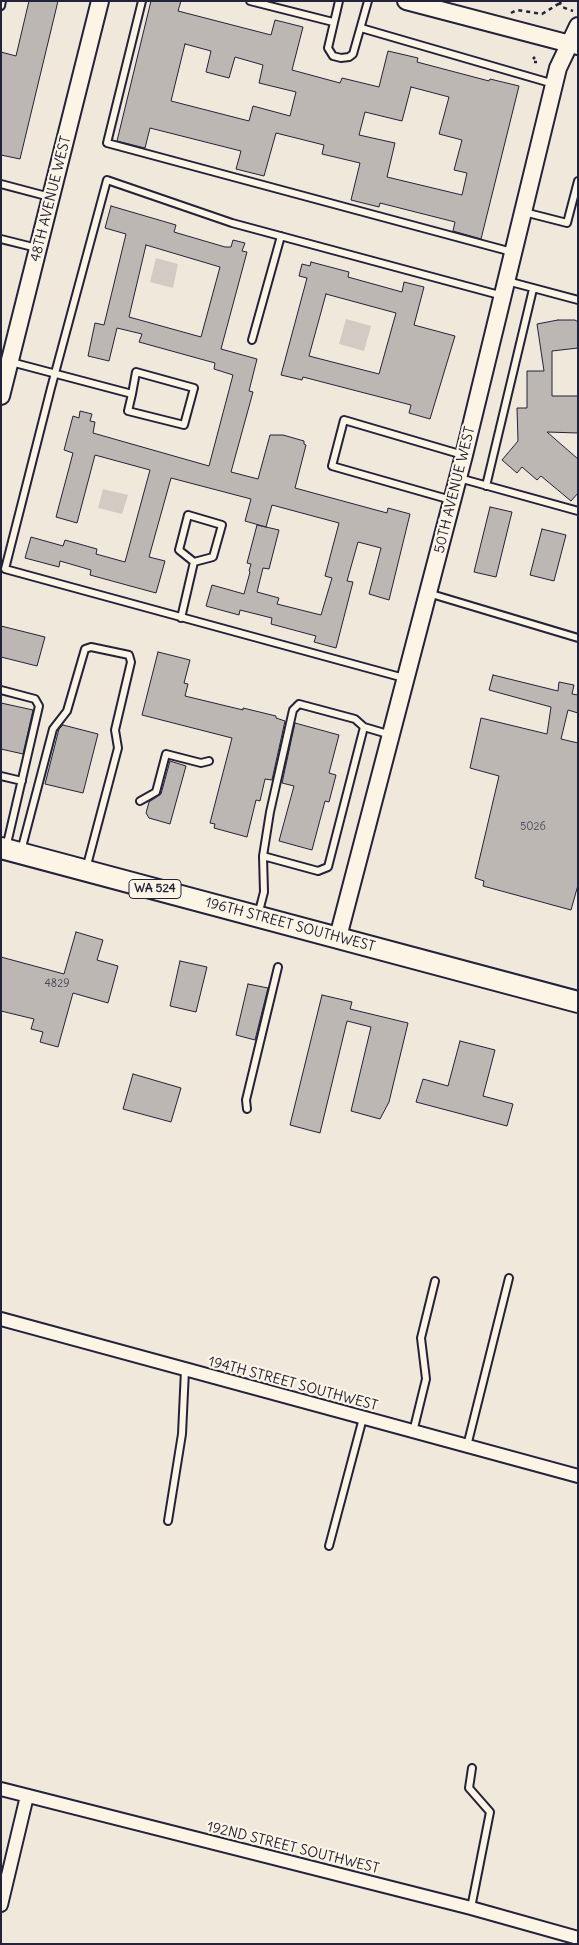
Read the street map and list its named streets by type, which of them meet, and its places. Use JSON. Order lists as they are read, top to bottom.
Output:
{
  "streets": {
    "main road": ["WA 524", "196TH STREET SOUTHWEST"],
    "street": [
      "48TH AVENUE WEST",
      "50TH AVENUE WEST",
      "194TH STREET SOUTHWEST",
      "192ND STREET SOUTHWEST"
    ]
  },
  "crossings": [
    ["50TH AVENUE WEST", "196TH STREET SOUTHWEST"]
  ],
  "house_numbers": ["5026", "4829"]
}
